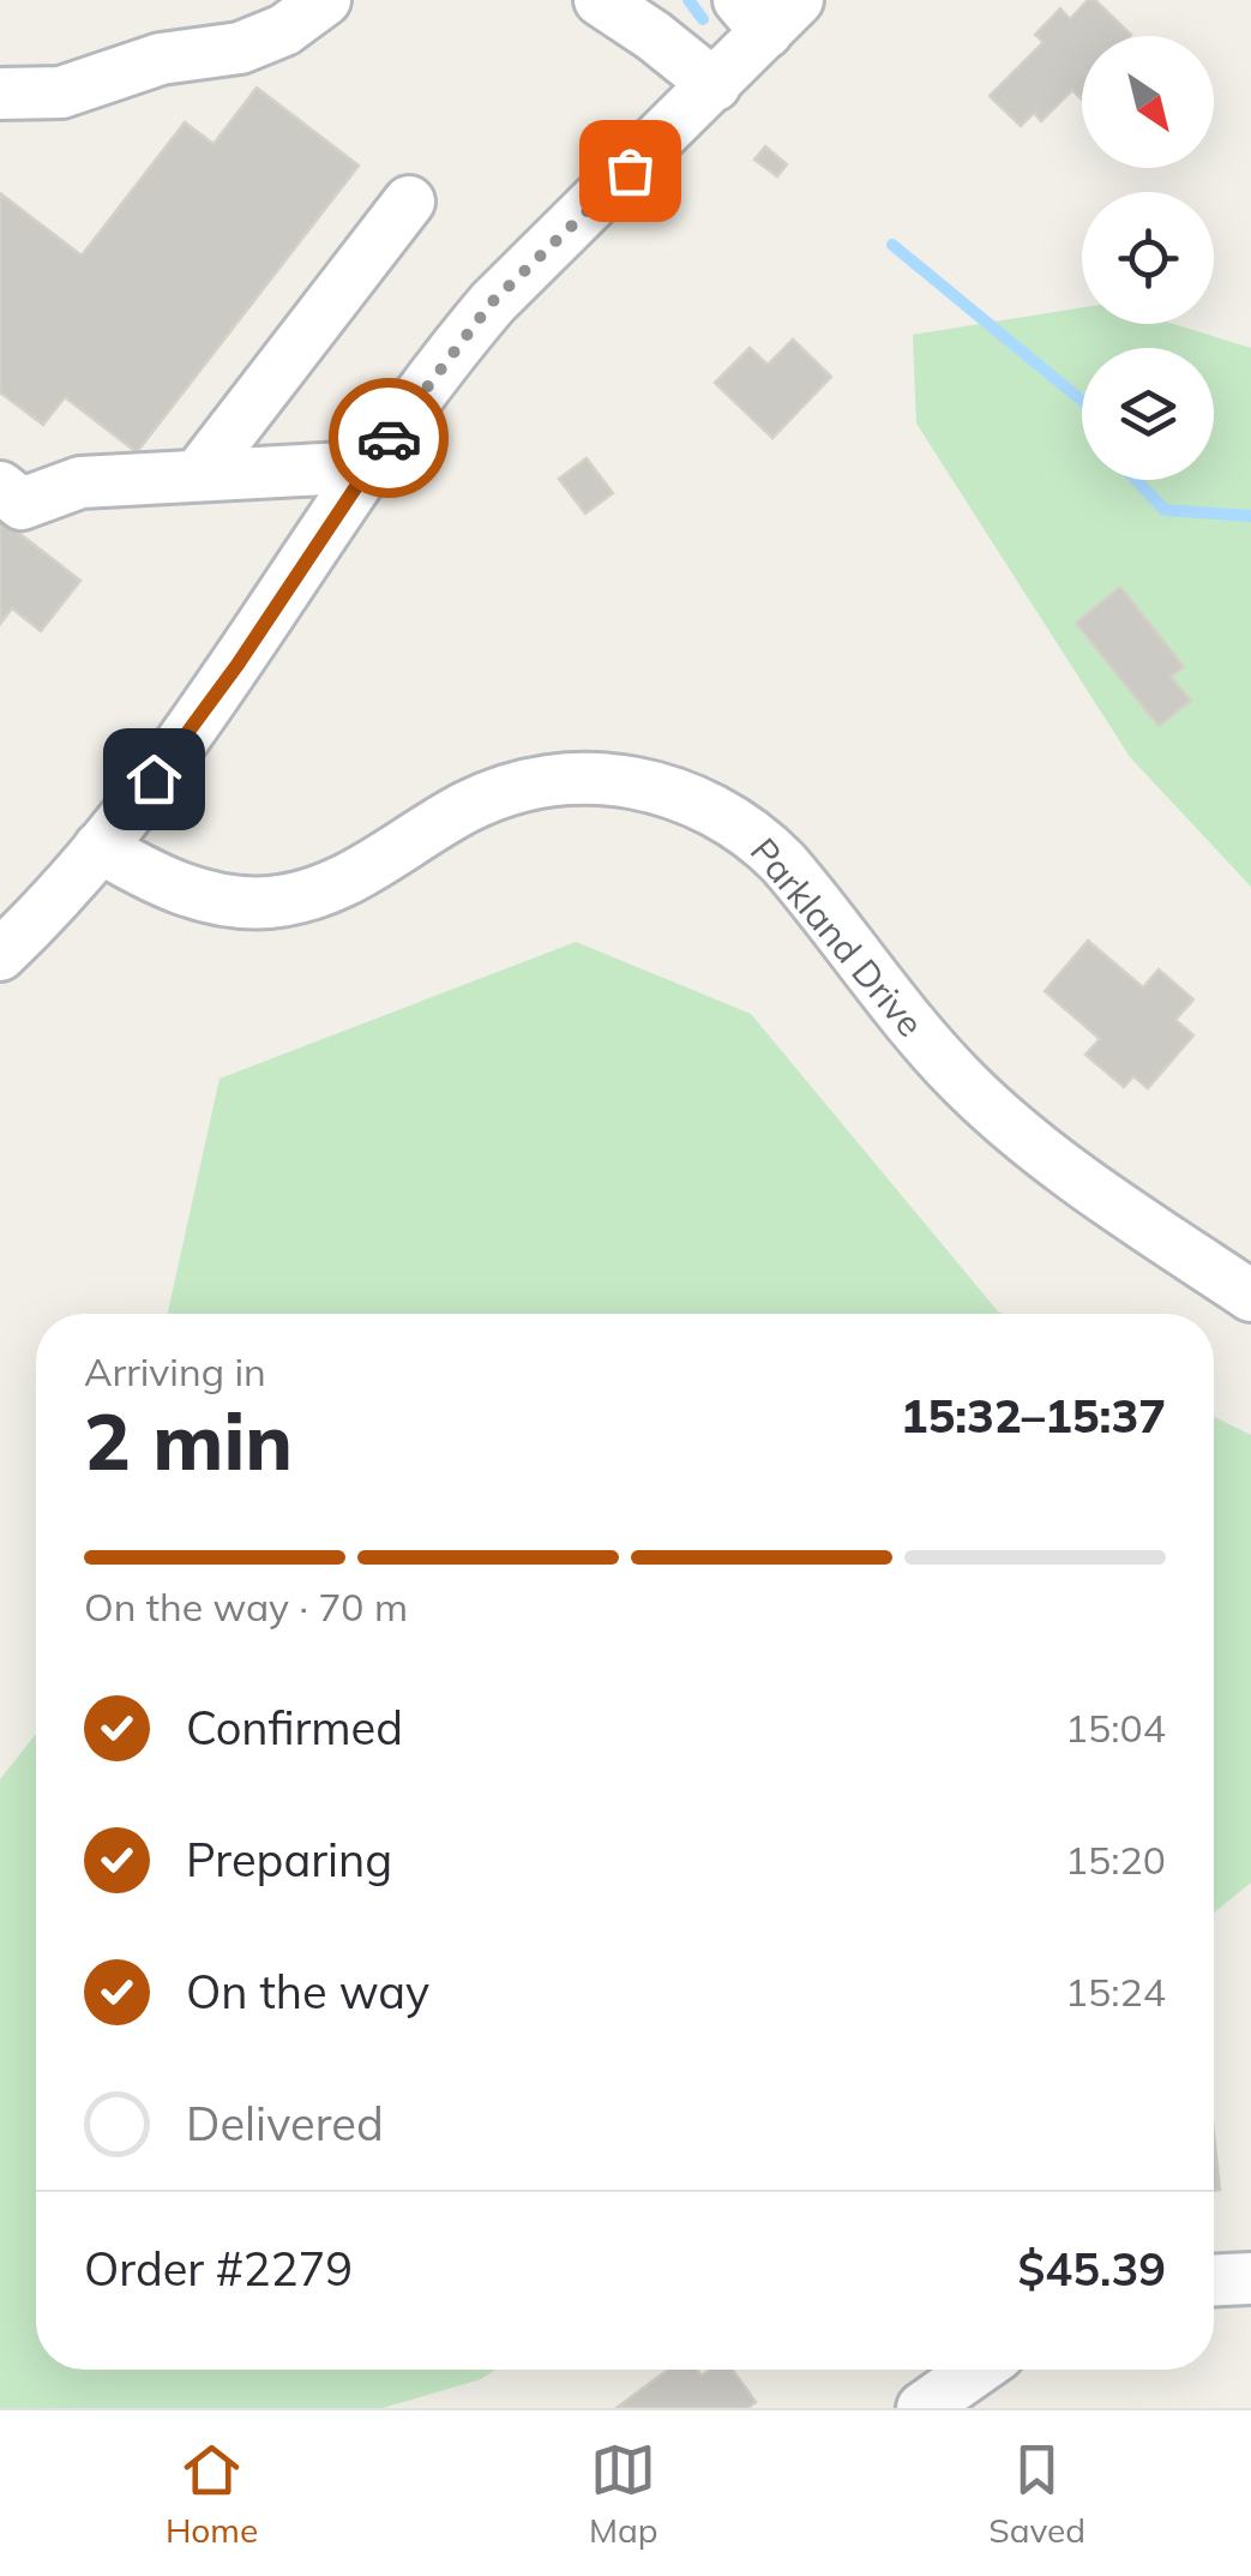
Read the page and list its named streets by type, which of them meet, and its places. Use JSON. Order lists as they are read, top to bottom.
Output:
{
  "streets": {
    "street": ["Parkland Drive"]
  },
  "north": "bottom right",
  "page": {
    "heading": ["2 min", "Arriving in", "15:32–15:37"],
    "panel": ["Order #2279", "$45.39"],
    "bar": "On the way · 70 m",
    "list": [
      ["Confirmed", "15:04"],
      ["Preparing", "15:20"],
      ["On the way", "15:24"],
      "Delivered"
    ],
    "tabs": ["Home", "Map", "Saved"]
  }
}
